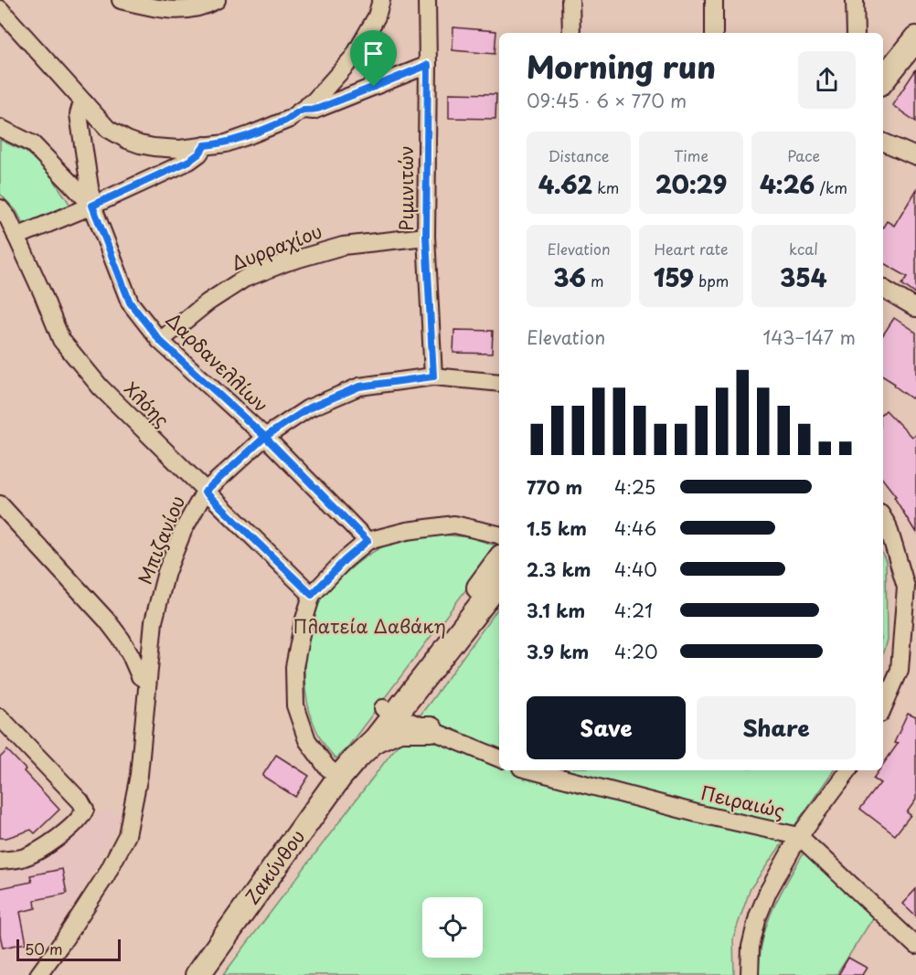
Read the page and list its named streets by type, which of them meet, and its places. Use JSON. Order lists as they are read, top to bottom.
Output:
{
  "streets": {
    "street": [
      "Ριμινιτών",
      "Δυρραχίου",
      "Δαρδανελλίων",
      "Χλόης",
      "Μπιζανίου",
      "Πειραιώς",
      "Ζακύνθου"
    ]
  },
  "crossings": [
    ["Ριμινιτών", "Δυρραχίου"],
    ["Ριμινιτών", "Μπιζανίου"],
    ["Δυρραχίου", "Δαρδανελλίων"],
    ["Δαρδανελλίων", "Μπιζανίου"],
    ["Χλόης", "Μπιζανίου"]
  ],
  "parks": ["Πλατεία Δαβάκη"],
  "scale_bar": "50 m",
  "page": {
    "heading": ["Morning run", "09:45 · 6 × 770 m"],
    "stats": [
      ["Distance", "4.62 km"],
      ["Time", "20:29"],
      ["Pace", "4:26 /km"],
      ["Elevation", "36 m"],
      ["Heart rate", "159 bpm"],
      ["kcal", "354"]
    ],
    "chart": ["Elevation", "143–147 m"],
    "list": [
      {
        "name": "770 m",
        "note": "4:25"
      },
      {
        "name": "1.5 km",
        "note": "4:46"
      },
      {
        "name": "2.3 km",
        "note": "4:40"
      },
      {
        "name": "3.1 km",
        "note": "4:21"
      },
      {
        "name": "3.9 km",
        "note": "4:20"
      }
    ],
    "buttons": ["Save", "Share"],
    "scale": "50 m"
  }
}
